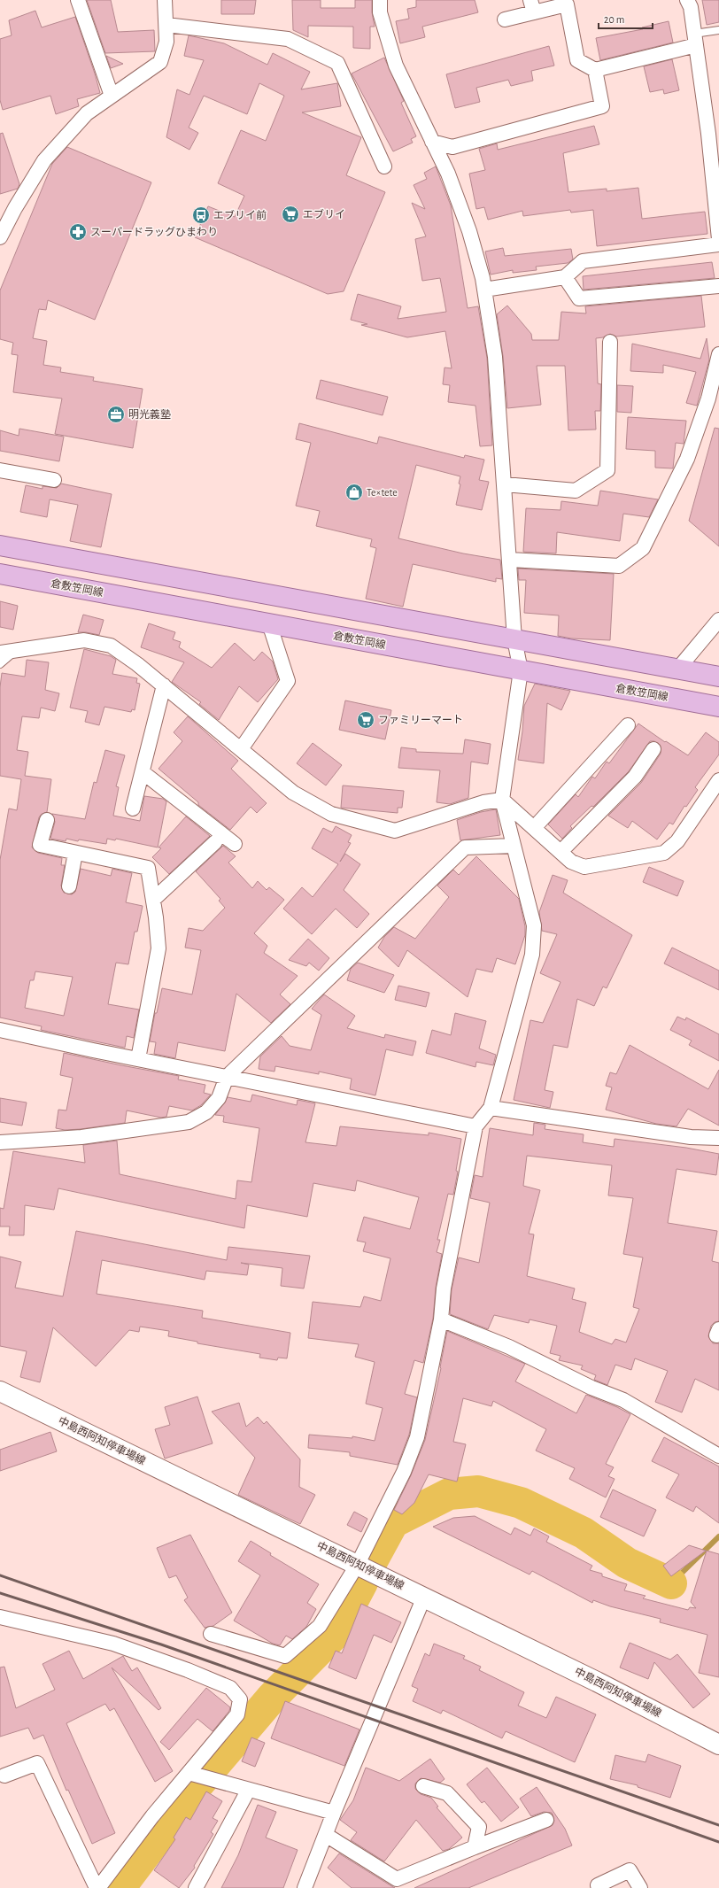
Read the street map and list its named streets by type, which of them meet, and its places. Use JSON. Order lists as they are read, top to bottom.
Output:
{
  "streets": {
    "main road": ["倉敷笠岡線", "中島西阿知停車場線"]
  },
  "places": {
    "supermarket": ["エブリイ", "ファミリーマート"],
    "bus stop": ["エブリイ前"],
    "pharmacy": ["スーパードラッグひまわり"],
    "office": ["明光義塾"],
    "shop": ["Te×tete"]
  },
  "scale_bar": "20 m"
}
